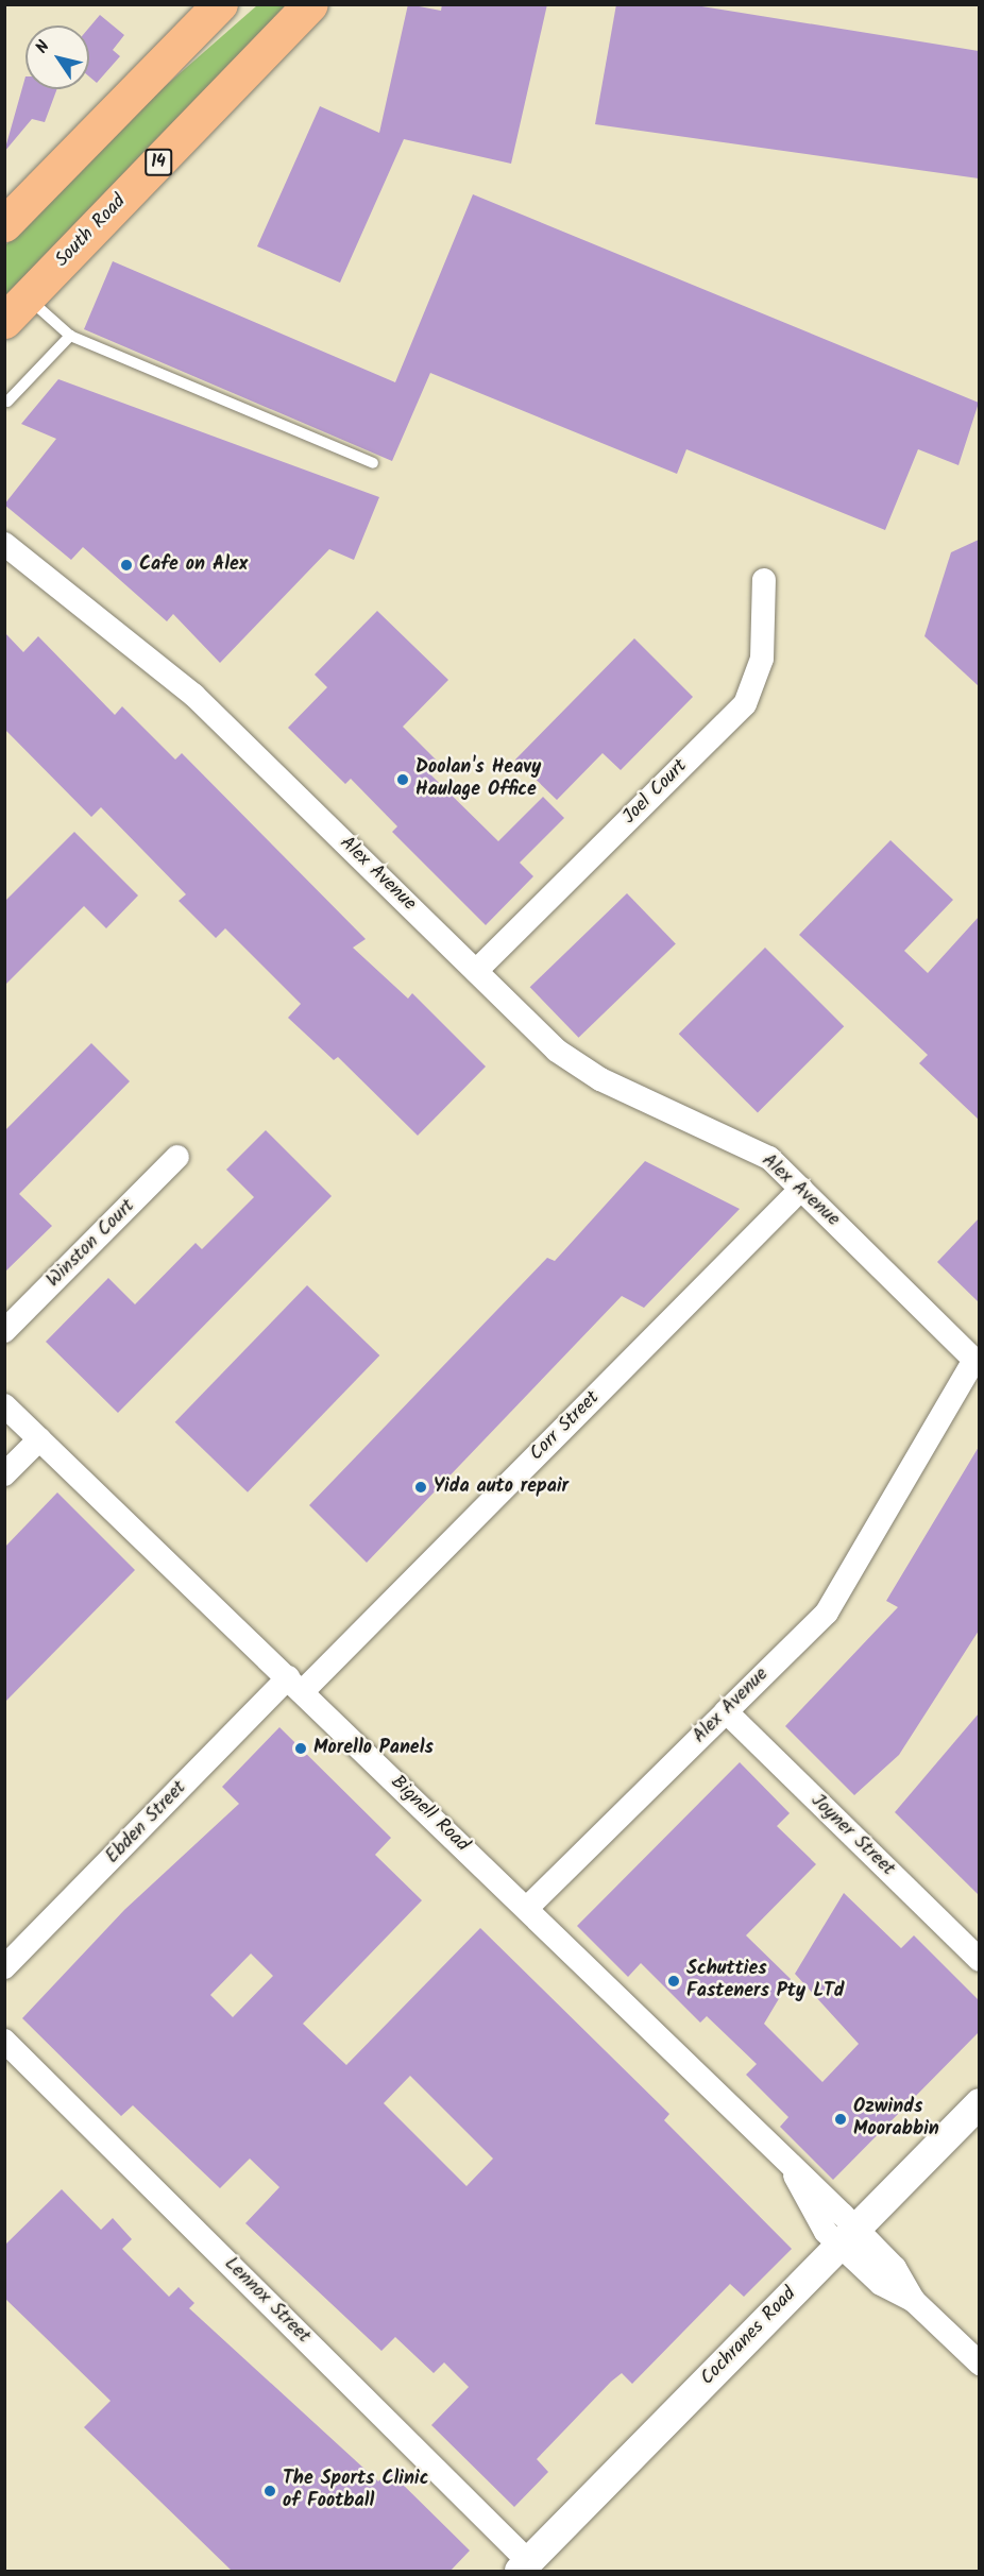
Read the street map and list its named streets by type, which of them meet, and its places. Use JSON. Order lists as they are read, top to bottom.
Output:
{
  "streets": {
    "highway": ["14", "South Road"],
    "street": [
      "Joel Court",
      "Alex Avenue",
      "Winston Court",
      "Corr Street",
      "Bignell Road",
      "Ebden Street",
      "Joyner Street",
      "Lennox Street",
      "Cochranes Road"
    ]
  },
  "crossings": [
    ["Joel Court", "Alex Avenue"],
    ["Alex Avenue", "Corr Street"],
    ["Alex Avenue", "Bignell Road"],
    ["Alex Avenue", "Joyner Street"],
    ["Corr Street", "Bignell Road"],
    ["Corr Street", "Ebden Street"],
    ["Bignell Road", "Ebden Street"],
    ["Bignell Road", "Cochranes Road"],
    ["Lennox Street", "Cochranes Road"]
  ],
  "places": [
    "Cafe on Alex",
    "Doolan's Heavy Haulage Office",
    "Yida auto repair",
    "Morello Panels",
    "Schutties Fasteners Pty LTd",
    "Ozwinds Moorabbin",
    "The Sports Clinic of Football"
  ],
  "north": "top left"
}
